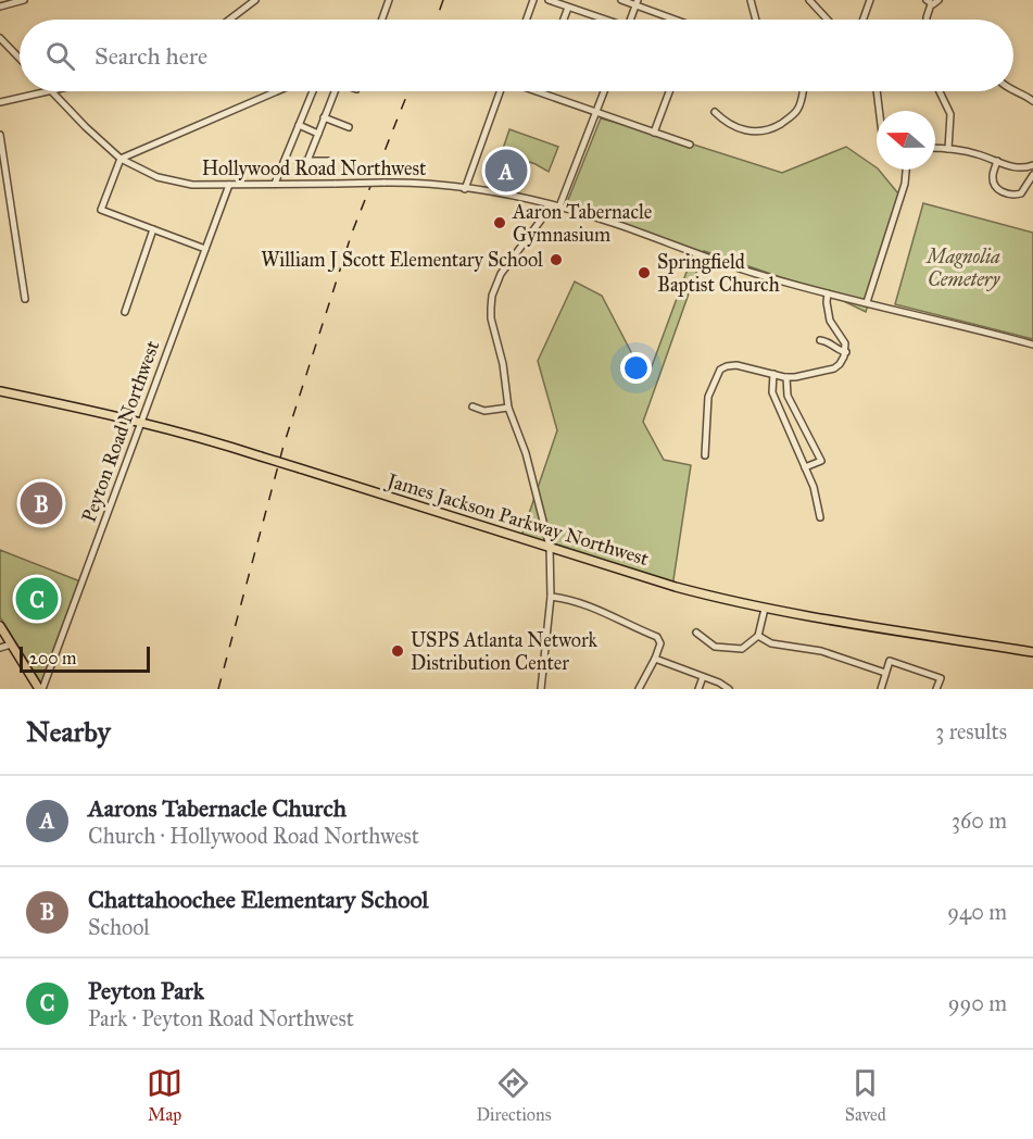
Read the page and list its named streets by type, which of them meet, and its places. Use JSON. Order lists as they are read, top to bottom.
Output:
{
  "streets": {
    "main road": ["James Jackson Parkway Northwest"],
    "street": ["Hollywood Road Northwest", "Peyton Road Northwest"]
  },
  "crossings": [
    ["Hollywood Road Northwest", "Peyton Road Northwest"],
    ["Peyton Road Northwest", "James Jackson Parkway Northwest"]
  ],
  "parks": ["Magnolia Cemetery"],
  "places": [
    "Aaron Tabernacle Gymnasium",
    "William J Scott Elementary School",
    "Springfield Baptist Church",
    "USPS Atlanta Network Distribution Center"
  ],
  "scale_bar": "200 m",
  "north": "left",
  "page": {
    "search": "Search here",
    "pins": ["A", "B", "C"],
    "scale": "200 m",
    "heading": ["Nearby", "3 results"],
    "list": [
      {
        "mark": "A",
        "name": "Aarons Tabernacle Church",
        "note": "Church · Hollywood Road Northwest",
        "value": "360 m"
      },
      {
        "mark": "B",
        "name": "Chattahoochee Elementary School",
        "note": "School",
        "value": "940 m"
      },
      {
        "mark": "C",
        "name": "Peyton Park",
        "note": "Park · Peyton Road Northwest",
        "value": "990 m"
      }
    ],
    "nav": ["Map", "Directions", "Saved"]
  }
}
